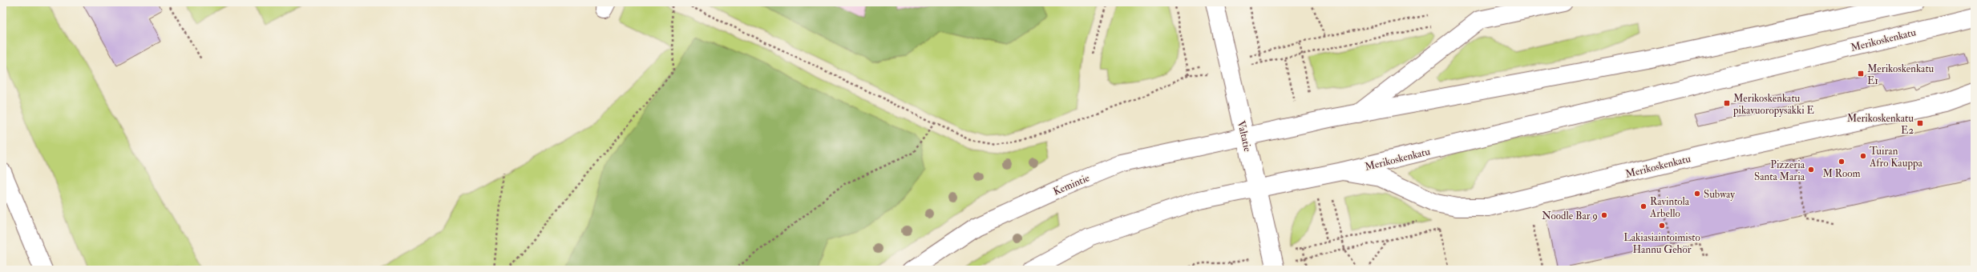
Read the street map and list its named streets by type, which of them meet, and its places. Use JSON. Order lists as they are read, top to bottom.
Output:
{
  "streets": {
    "main road": ["Merikoskenkatu", "Valtatie", "Kemintie"]
  },
  "crossings": [
    ["Merikoskenkatu", "Valtatie"],
    ["Valtatie", "Kemintie"]
  ],
  "places": {
    "transit": ["Merikoskenkatu E1", "Merikoskenkatu pikavuoropysäkki E", "Merikoskenkatu E2"],
    "other": [
      "Tuiran Afro Kauppa",
      "M Room",
      "Pizzeria Santa Maria",
      "Subway",
      "Ravintola Arbello",
      "Noodle Bar 9",
      "Lakiasiaintoimisto Hannu Gehör"
    ]
  }
}
